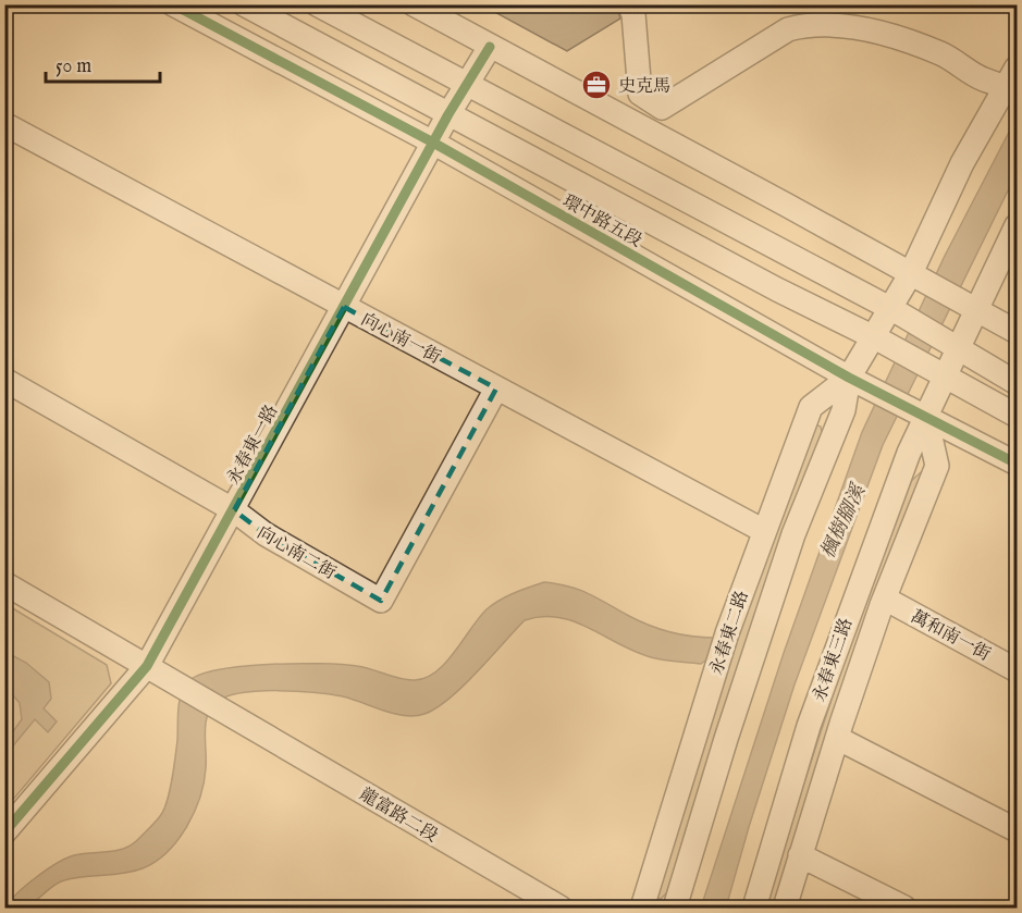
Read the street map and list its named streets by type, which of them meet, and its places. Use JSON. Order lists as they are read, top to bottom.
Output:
{
  "streets": {
    "street": [
      "環中路五段",
      "向心南一街",
      "永春東一路",
      "向心南二街",
      "永春東二路",
      "萬和南一街",
      "永春東三路",
      "龍富路二段"
    ]
  },
  "crossings": [
    ["環中路五段", "永春東一路"],
    ["環中路五段", "永春東二路"],
    ["環中路五段", "永春東三路"],
    ["向心南一街", "永春東一路"],
    ["向心南一街", "向心南二街"],
    ["向心南一街", "永春東二路"],
    ["永春東一路", "向心南二街"],
    ["永春東一路", "龍富路二段"],
    ["萬和南一街", "永春東三路"]
  ],
  "water": ["楓樹腳溪"],
  "places": {
    "office": ["史克馬"]
  },
  "scale_bar": "50 m"
}
